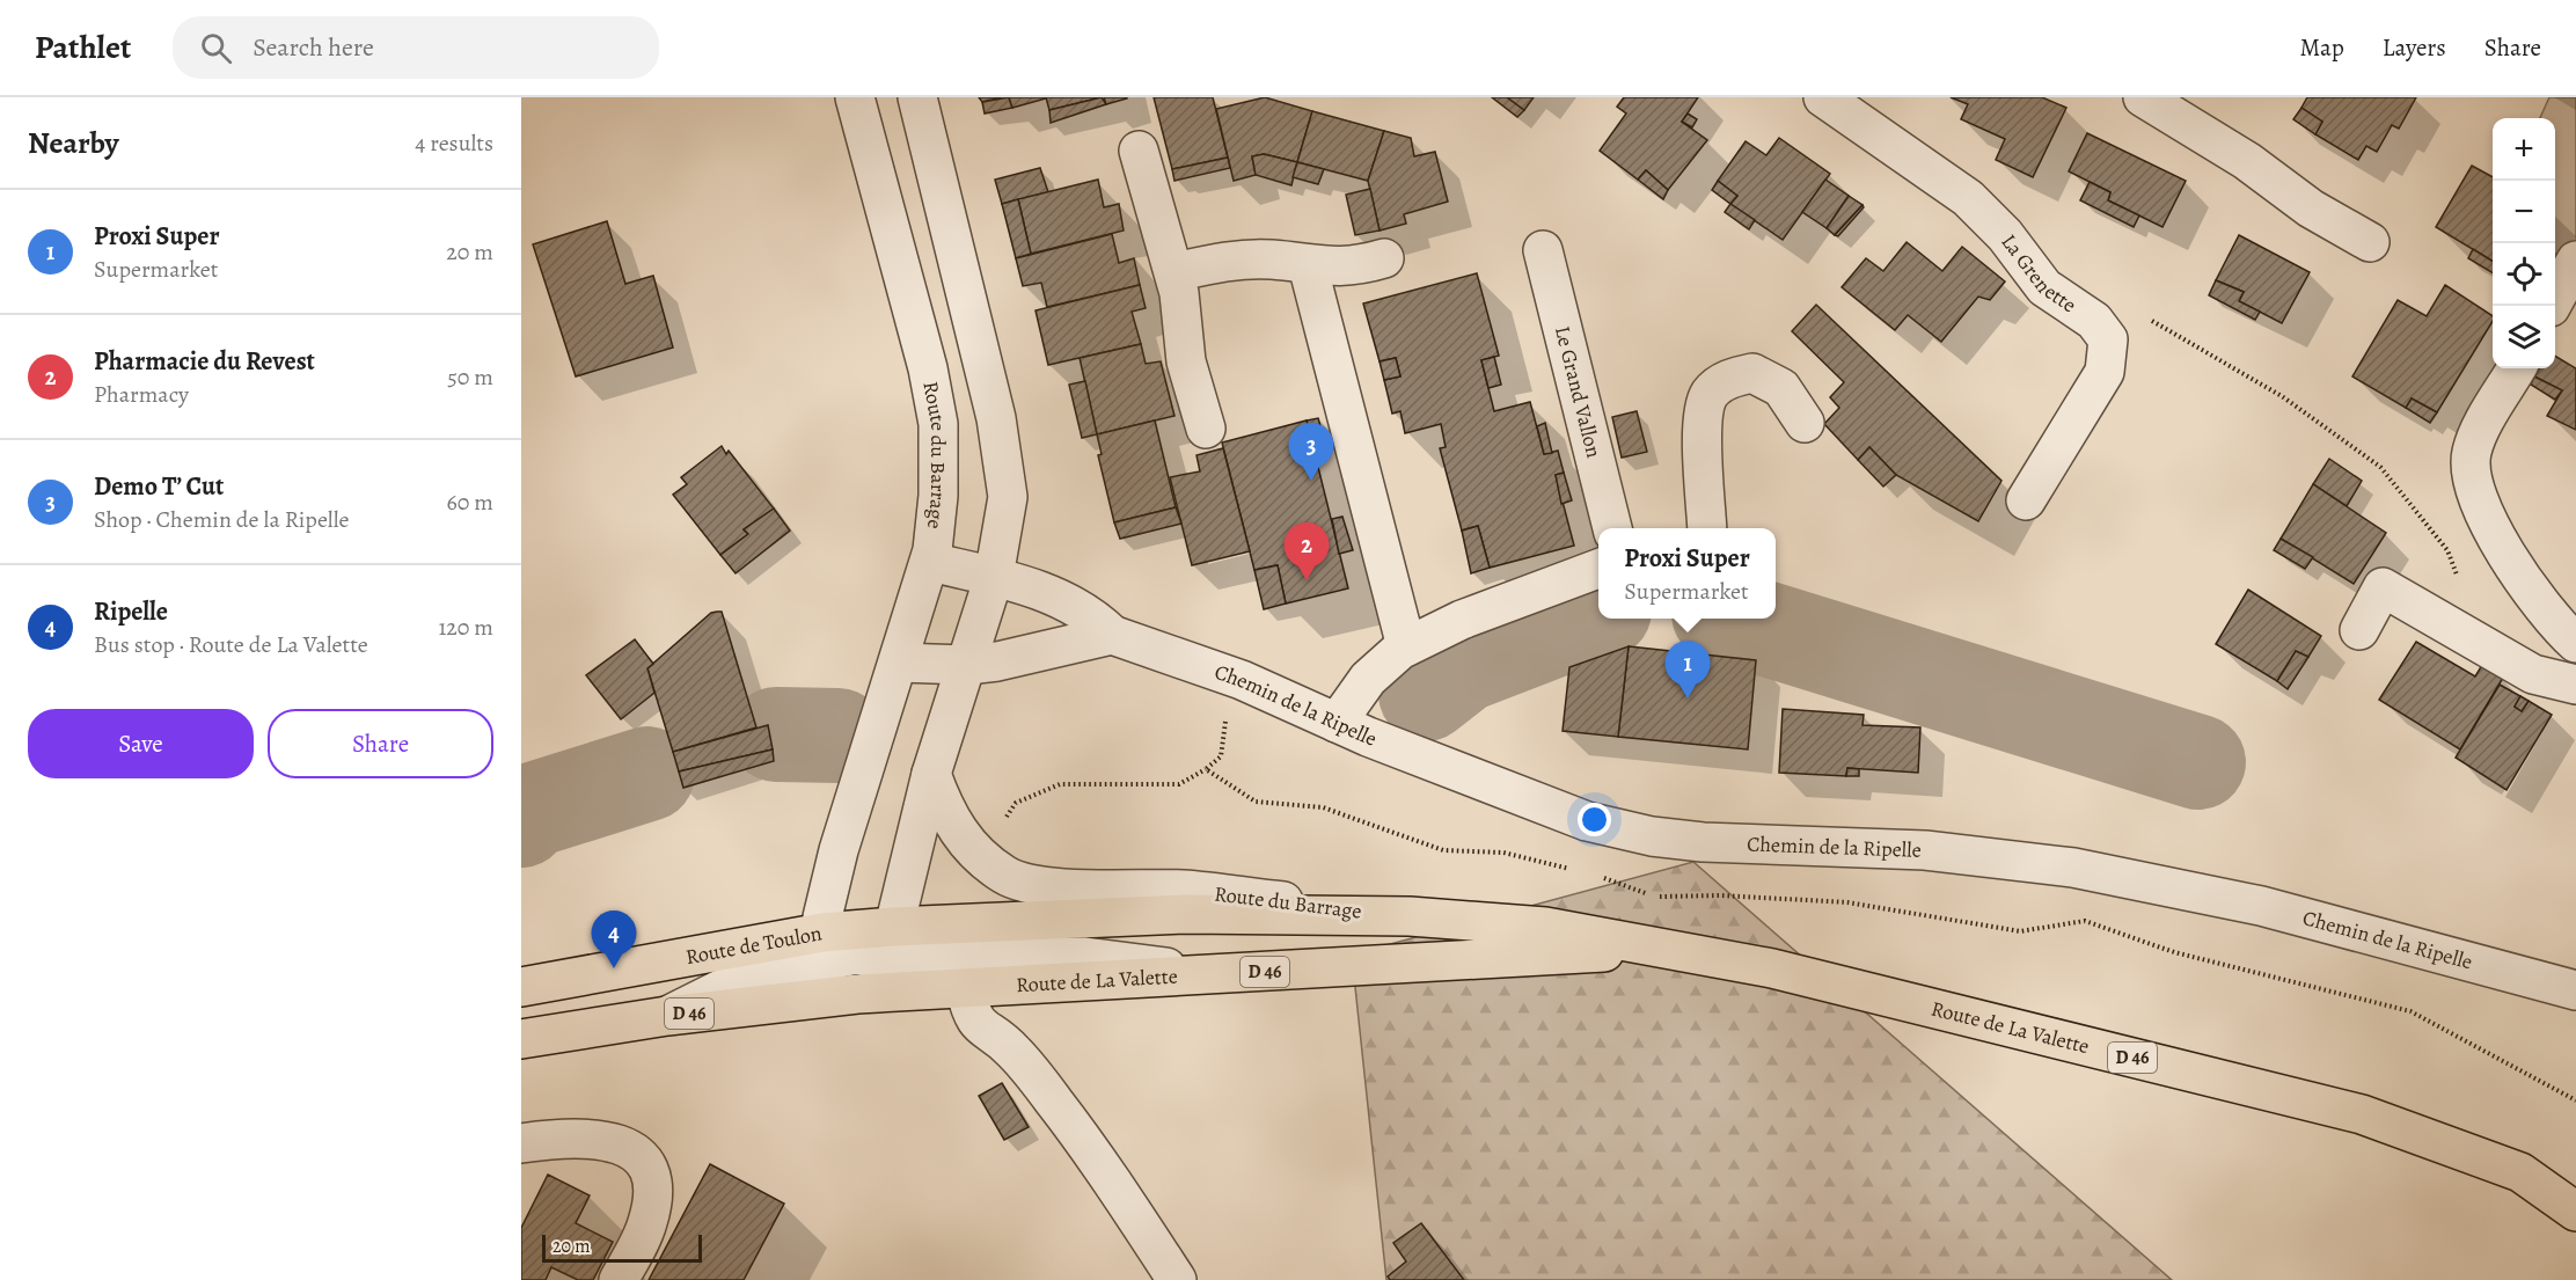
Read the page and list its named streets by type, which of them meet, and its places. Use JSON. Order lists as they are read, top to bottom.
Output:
{
  "streets": {
    "main road": ["Route de Toulon", "D 46", "Route de La Valette"],
    "street": [
      "La Grenette",
      "Le Grand Vallon",
      "Route du Barrage",
      "Chemin de la Ripelle"
    ]
  },
  "crossings": [
    ["Route du Barrage", "Chemin de la Ripelle"],
    ["Route du Barrage", "Route de Toulon"],
    ["Route du Barrage", "Route de La Valette"],
    ["Route de Toulon", "Route de La Valette"]
  ],
  "scale_bar": "20 m",
  "page": {
    "header": "Pathlet",
    "search": "Search here",
    "nav": ["Map", "Layers", "Share"],
    "heading": ["Nearby", "4 results"],
    "map_buttons": ["+", "−"],
    "list": [
      {
        "mark": "1",
        "name": "Proxi Super",
        "note": "Supermarket",
        "value": "20 m"
      },
      {
        "mark": "2",
        "name": "Pharmacie du Revest",
        "note": "Pharmacy",
        "value": "50 m"
      },
      {
        "mark": "3",
        "name": "Demo T’ Cut",
        "note": "Shop · Chemin de la Ripelle",
        "value": "60 m"
      },
      {
        "mark": "4",
        "name": "Ripelle",
        "note": "Bus stop · Route de La Valette",
        "value": "120 m"
      }
    ],
    "pins": [
      "3",
      "2",
      "1",
      "4"
    ],
    "popup": ["Proxi Super", "Supermarket"],
    "buttons": ["Save", "Share"],
    "scale": "20 m"
  }
}
